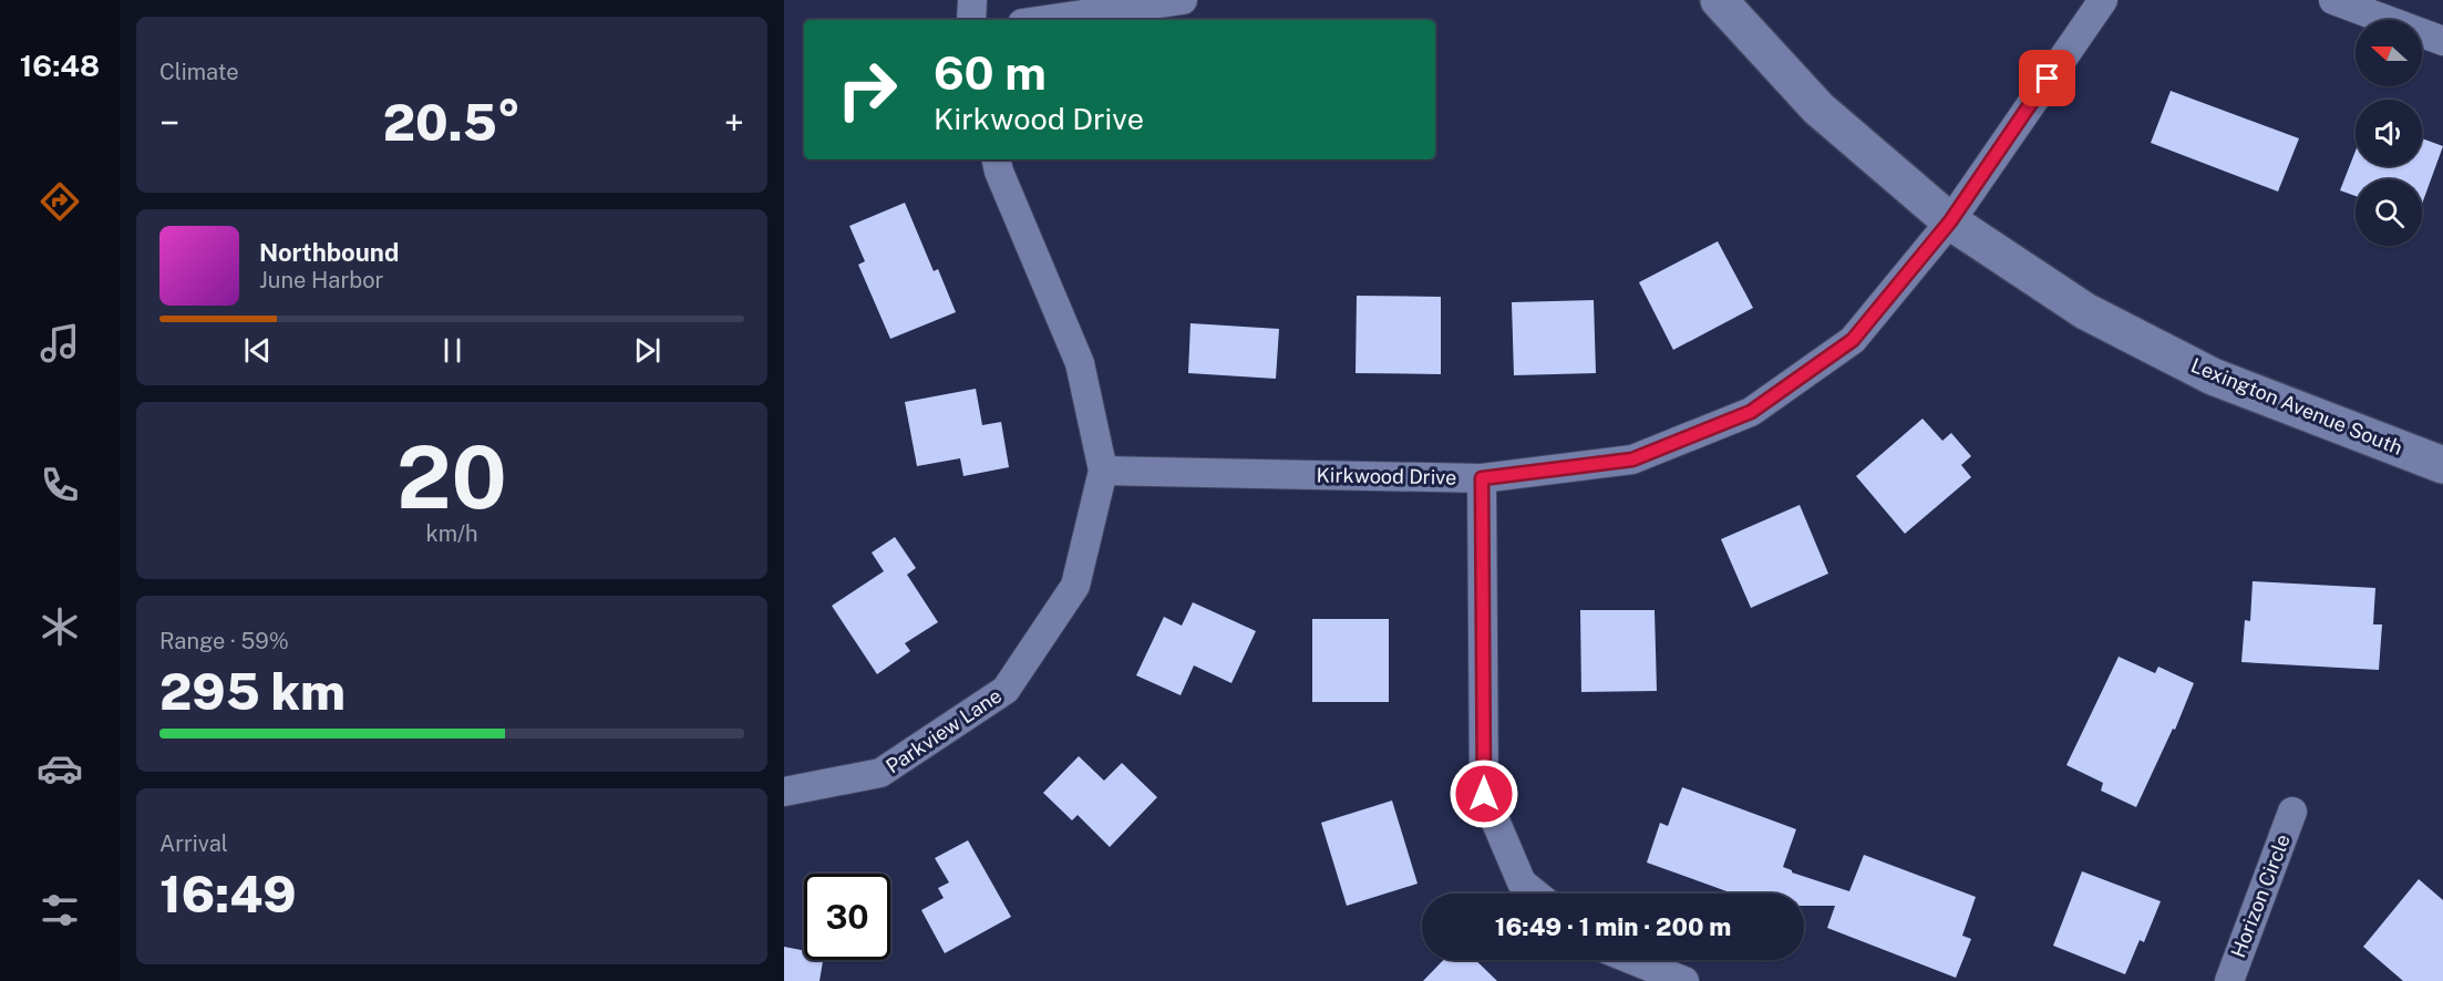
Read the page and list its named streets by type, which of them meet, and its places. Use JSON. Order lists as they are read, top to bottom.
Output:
{
  "streets": {
    "street": [
      "Lexington Avenue South",
      "Kirkwood Drive",
      "Parkview Lane",
      "Horizon Circle"
    ]
  },
  "crossings": [
    ["Lexington Avenue South", "Kirkwood Drive"],
    ["Kirkwood Drive", "Parkview Lane"]
  ],
  "north": "left",
  "page": {
    "tabs": "16:48",
    "tile": [
      "Climate",
      ["20", "km/h"],
      ["Range · 59%", "295 km"],
      ["Arrival", "16:49"]
    ],
    "turn": ["60 m", "Kirkwood Drive"],
    "heat": ["−", "20.5°", "+"],
    "song": ["Northbound", "June Harbor"],
    "limit": "30",
    "trip": "16:49 · 1 min · 200 m"
  }
}
